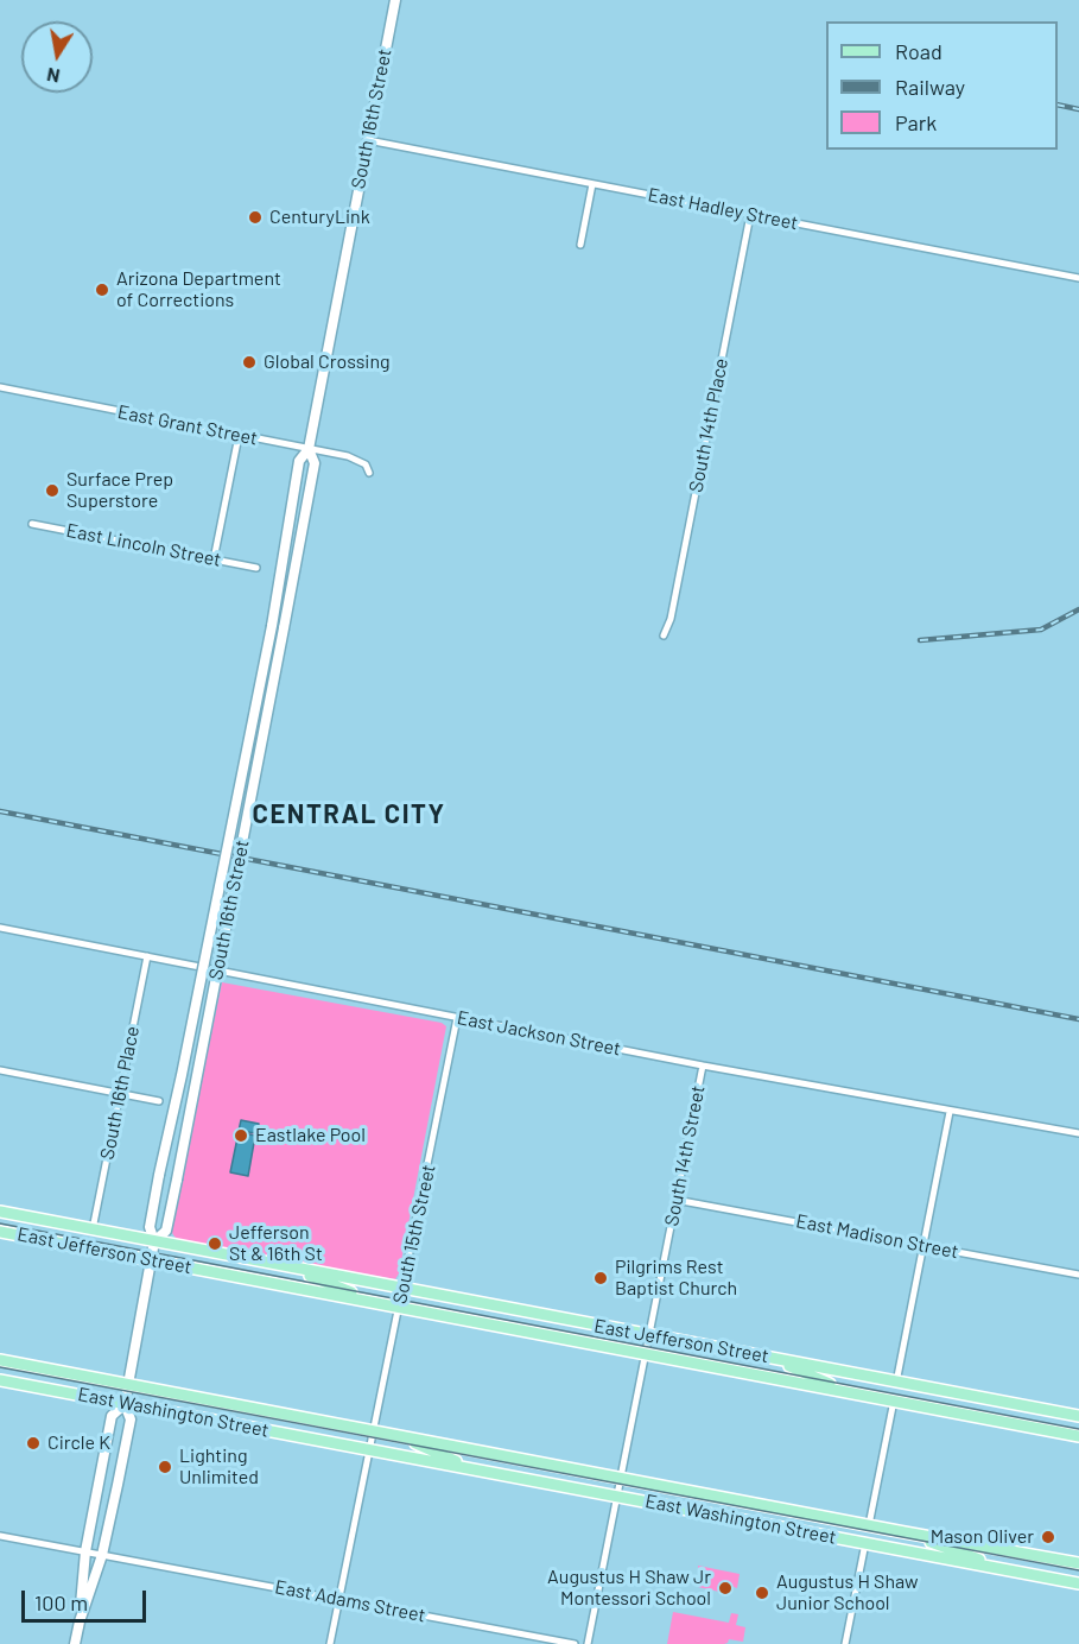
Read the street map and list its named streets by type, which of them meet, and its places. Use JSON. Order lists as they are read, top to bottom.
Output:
{
  "streets": {
    "main road": ["South 16th Street", "East Jefferson Street", "East Washington Street"],
    "street": [
      "East Hadley Street",
      "East Grant Street",
      "South 14th Place",
      "East Lincoln Street",
      "East Jackson Street",
      "South 16th Place",
      "South 14th Street",
      "South 15th Street",
      "East Madison Street",
      "East Adams Street"
    ]
  },
  "crossings": [
    ["South 16th Street", "East Hadley Street"],
    ["South 16th Street", "East Grant Street"],
    ["South 16th Street", "East Jefferson Street"],
    ["South 16th Street", "East Washington Street"],
    ["East Hadley Street", "South 14th Place"],
    ["East Jackson Street", "South 16th Place"],
    ["East Jackson Street", "South 14th Street"],
    ["East Jackson Street", "South 15th Street"],
    ["South 16th Place", "East Jefferson Street"],
    ["South 14th Street", "East Madison Street"],
    ["South 14th Street", "East Jefferson Street"],
    ["South 14th Street", "East Washington Street"],
    ["South 15th Street", "East Jefferson Street"],
    ["South 15th Street", "East Washington Street"],
    ["South 15th Street", "East Adams Street"]
  ],
  "districts": ["CENTRAL CITY"],
  "places": [
    "CenturyLink",
    "Arizona Department of Corrections",
    "Global Crossing",
    "Surface Prep Superstore",
    "Eastlake Pool",
    "Jefferson St & 16th St",
    "Pilgrims Rest Baptist Church",
    "Circle K",
    "Lighting Unlimited",
    "Mason Oliver",
    "Augustus H Shaw Jr Montessori School",
    "Augustus H Shaw Junior School"
  ],
  "legend": ["Road", "Railway", "Park"],
  "scale_bar": "100 m",
  "north": "bottom"
}
